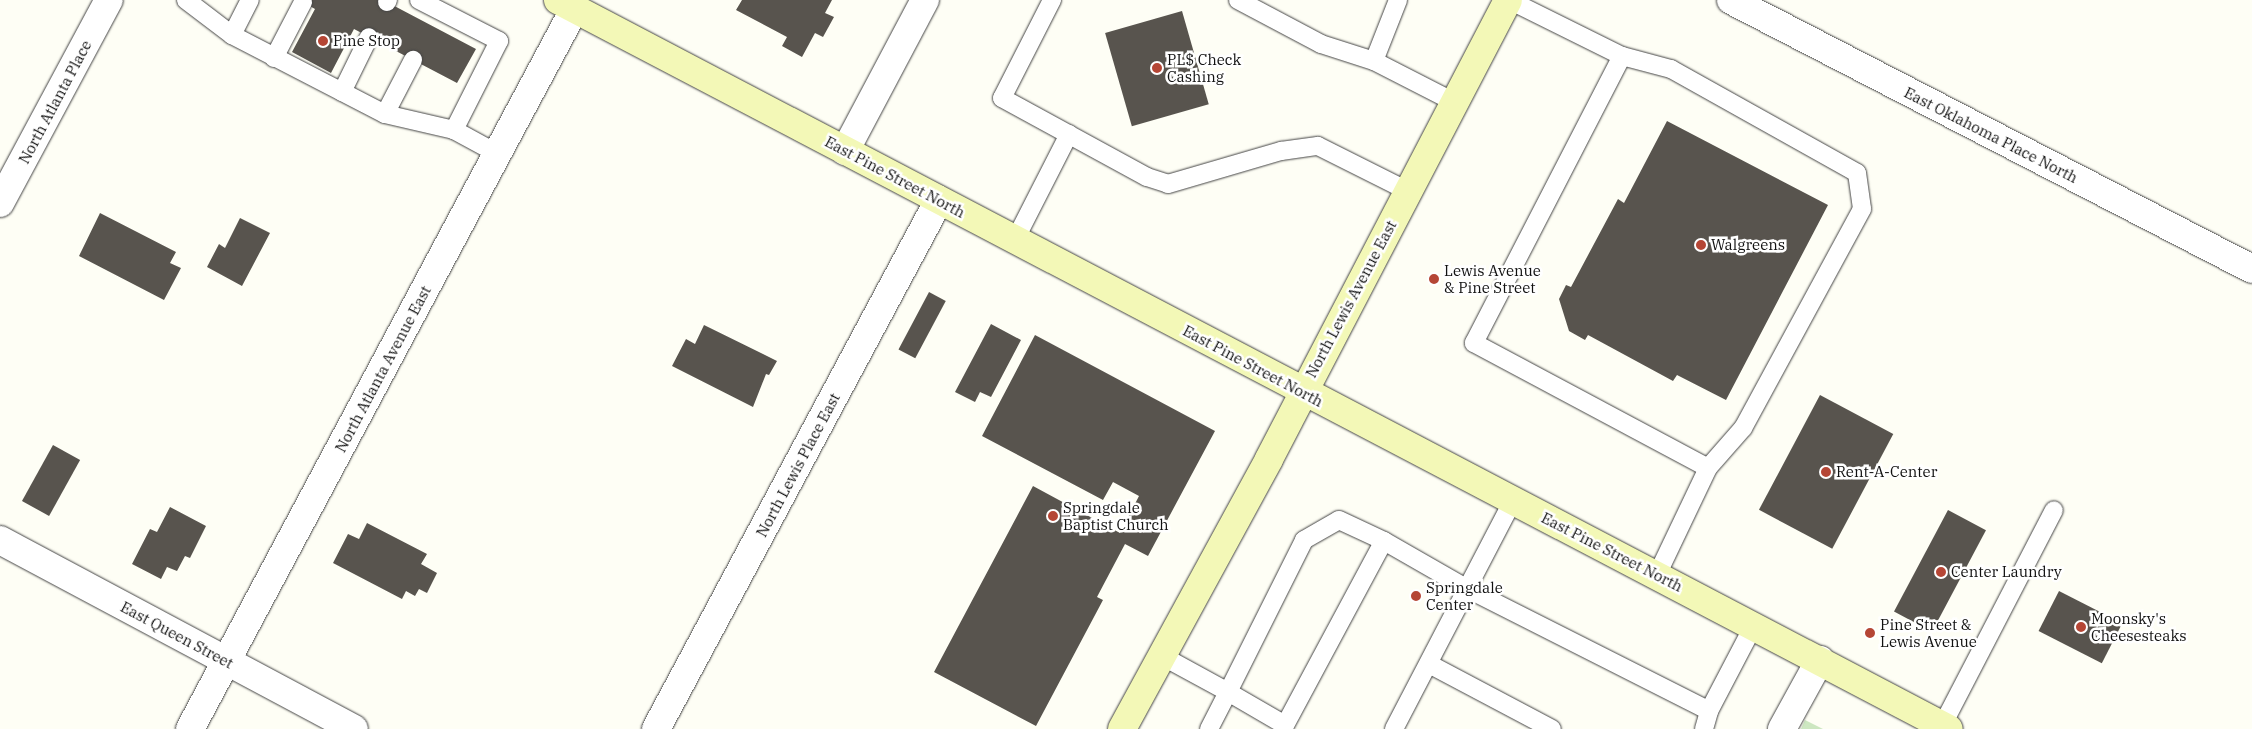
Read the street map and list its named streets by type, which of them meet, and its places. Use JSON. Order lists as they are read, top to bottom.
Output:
{
  "streets": {
    "main road": ["East Pine Street North", "North Lewis Avenue East"],
    "street": [
      "North Atlanta Place",
      "East Oklahoma Place North",
      "North Atlanta Avenue East",
      "North Lewis Place East",
      "East Queen Street"
    ]
  },
  "crossings": [
    ["East Pine Street North", "North Lewis Avenue East"],
    ["East Pine Street North", "North Atlanta Avenue East"],
    ["East Pine Street North", "North Lewis Place East"],
    ["North Atlanta Avenue East", "East Queen Street"]
  ],
  "places": [
    "Pine Stop",
    "PL$ Check Cashing",
    "Walgreens",
    "Lewis Avenue & Pine Street",
    "Rent-A-Center",
    "Springdale Baptist Church",
    "Center Laundry",
    "Springdale Center",
    "Moonsky's Cheesesteaks",
    "Pine Street & Lewis Avenue"
  ]
}
